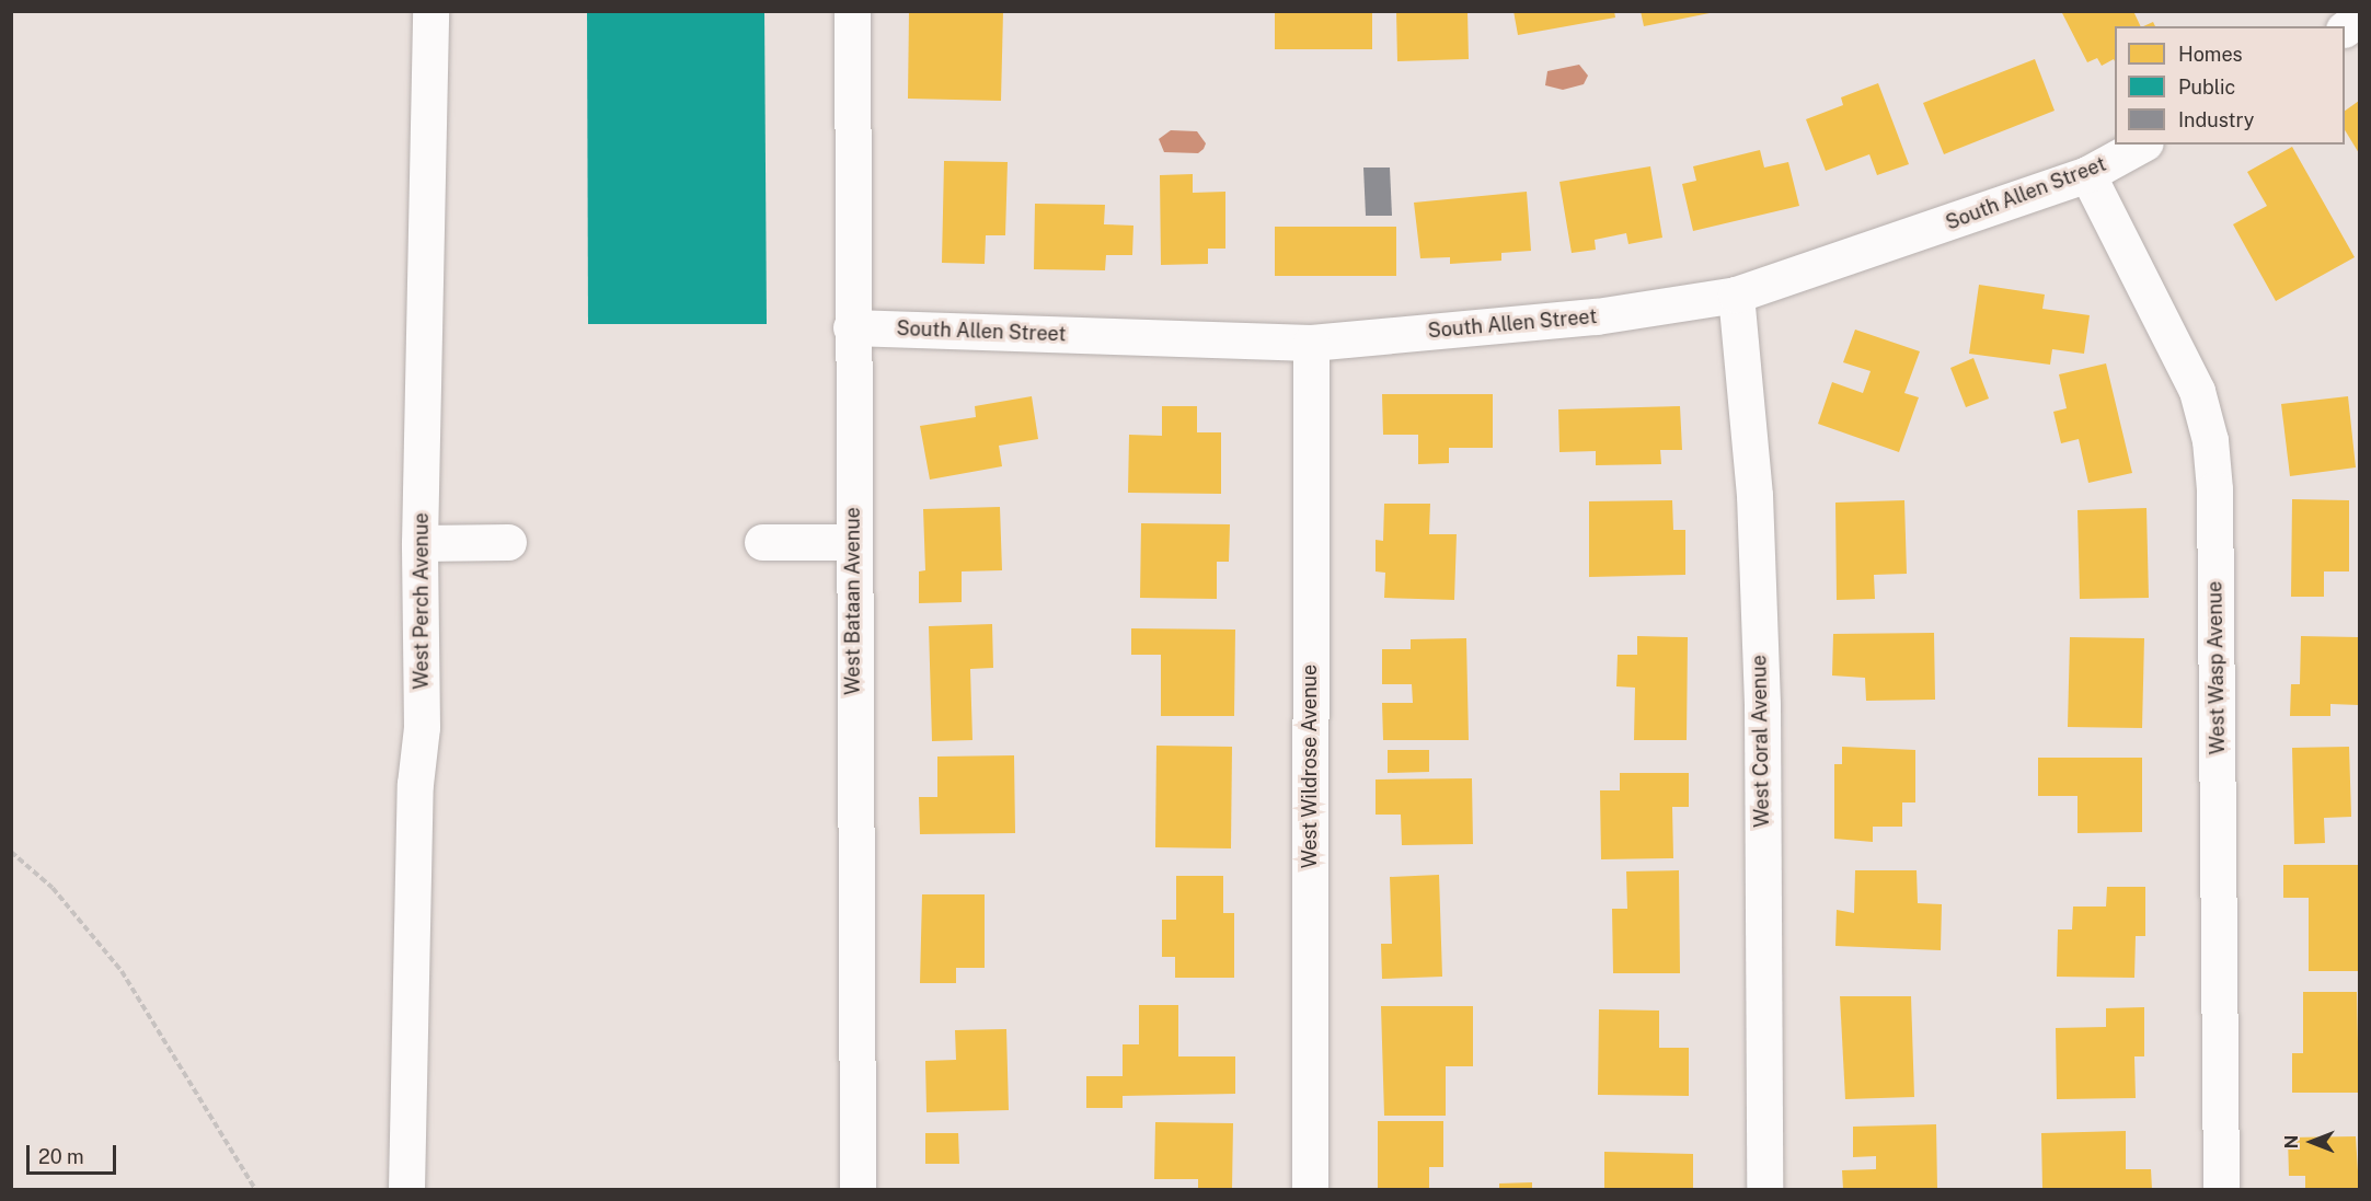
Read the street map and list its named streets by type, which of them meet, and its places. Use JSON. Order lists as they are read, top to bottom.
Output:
{
  "streets": {
    "street": [
      "South Allen Street",
      "West Perch Avenue",
      "West Bataan Avenue",
      "West Wasp Avenue",
      "West Coral Avenue",
      "West Wildrose Avenue"
    ]
  },
  "crossings": [
    ["South Allen Street", "West Bataan Avenue"],
    ["South Allen Street", "West Wasp Avenue"],
    ["South Allen Street", "West Coral Avenue"],
    ["South Allen Street", "West Wildrose Avenue"]
  ],
  "legend": ["Homes", "Public", "Industry"],
  "scale_bar": "20 m",
  "north": "left"
}
